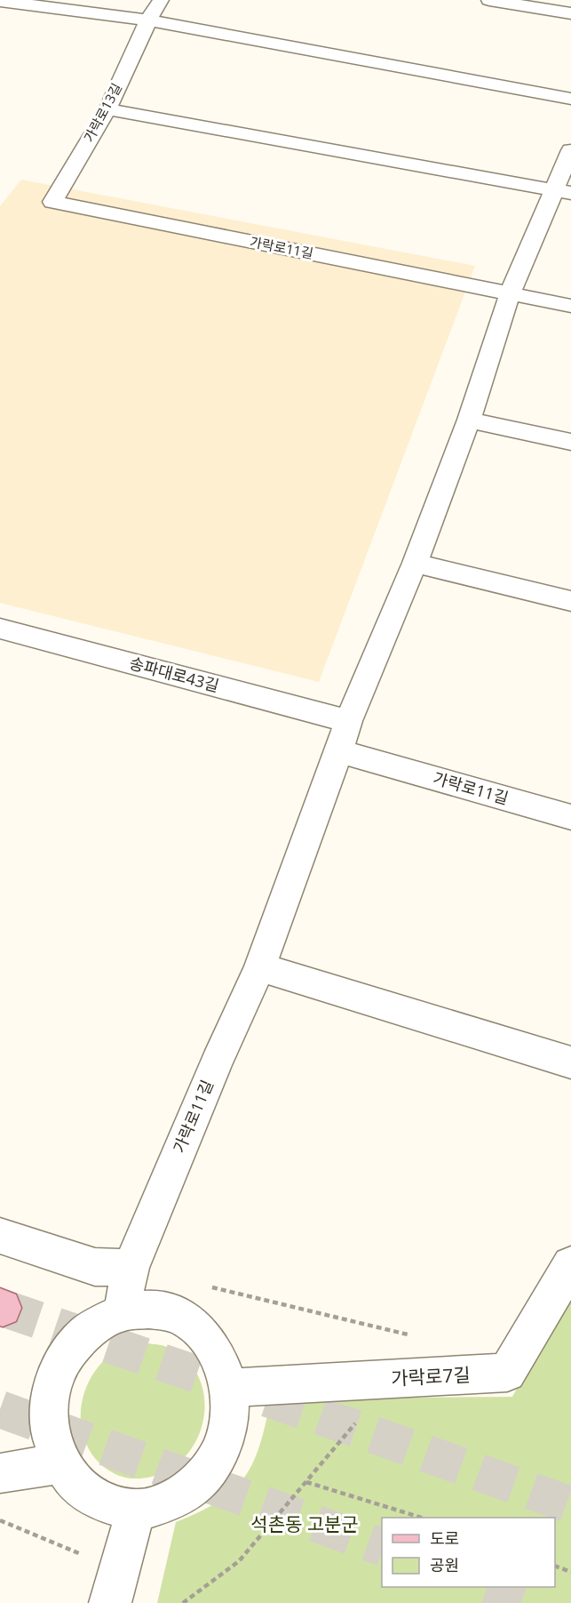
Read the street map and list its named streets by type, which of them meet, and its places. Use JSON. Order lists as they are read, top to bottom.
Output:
{
  "streets": {
    "street": [
      "가락로13길",
      "가락로11길",
      "송파대로43길",
      "가락로7길"
    ]
  },
  "crossings": [
    ["가락로13길", "가락로11길"],
    ["가락로11길", "송파대로43길"],
    ["가락로11길", "가락로7길"]
  ],
  "parks": ["석촌동 고분군"],
  "legend": ["도로", "공원"]
}
